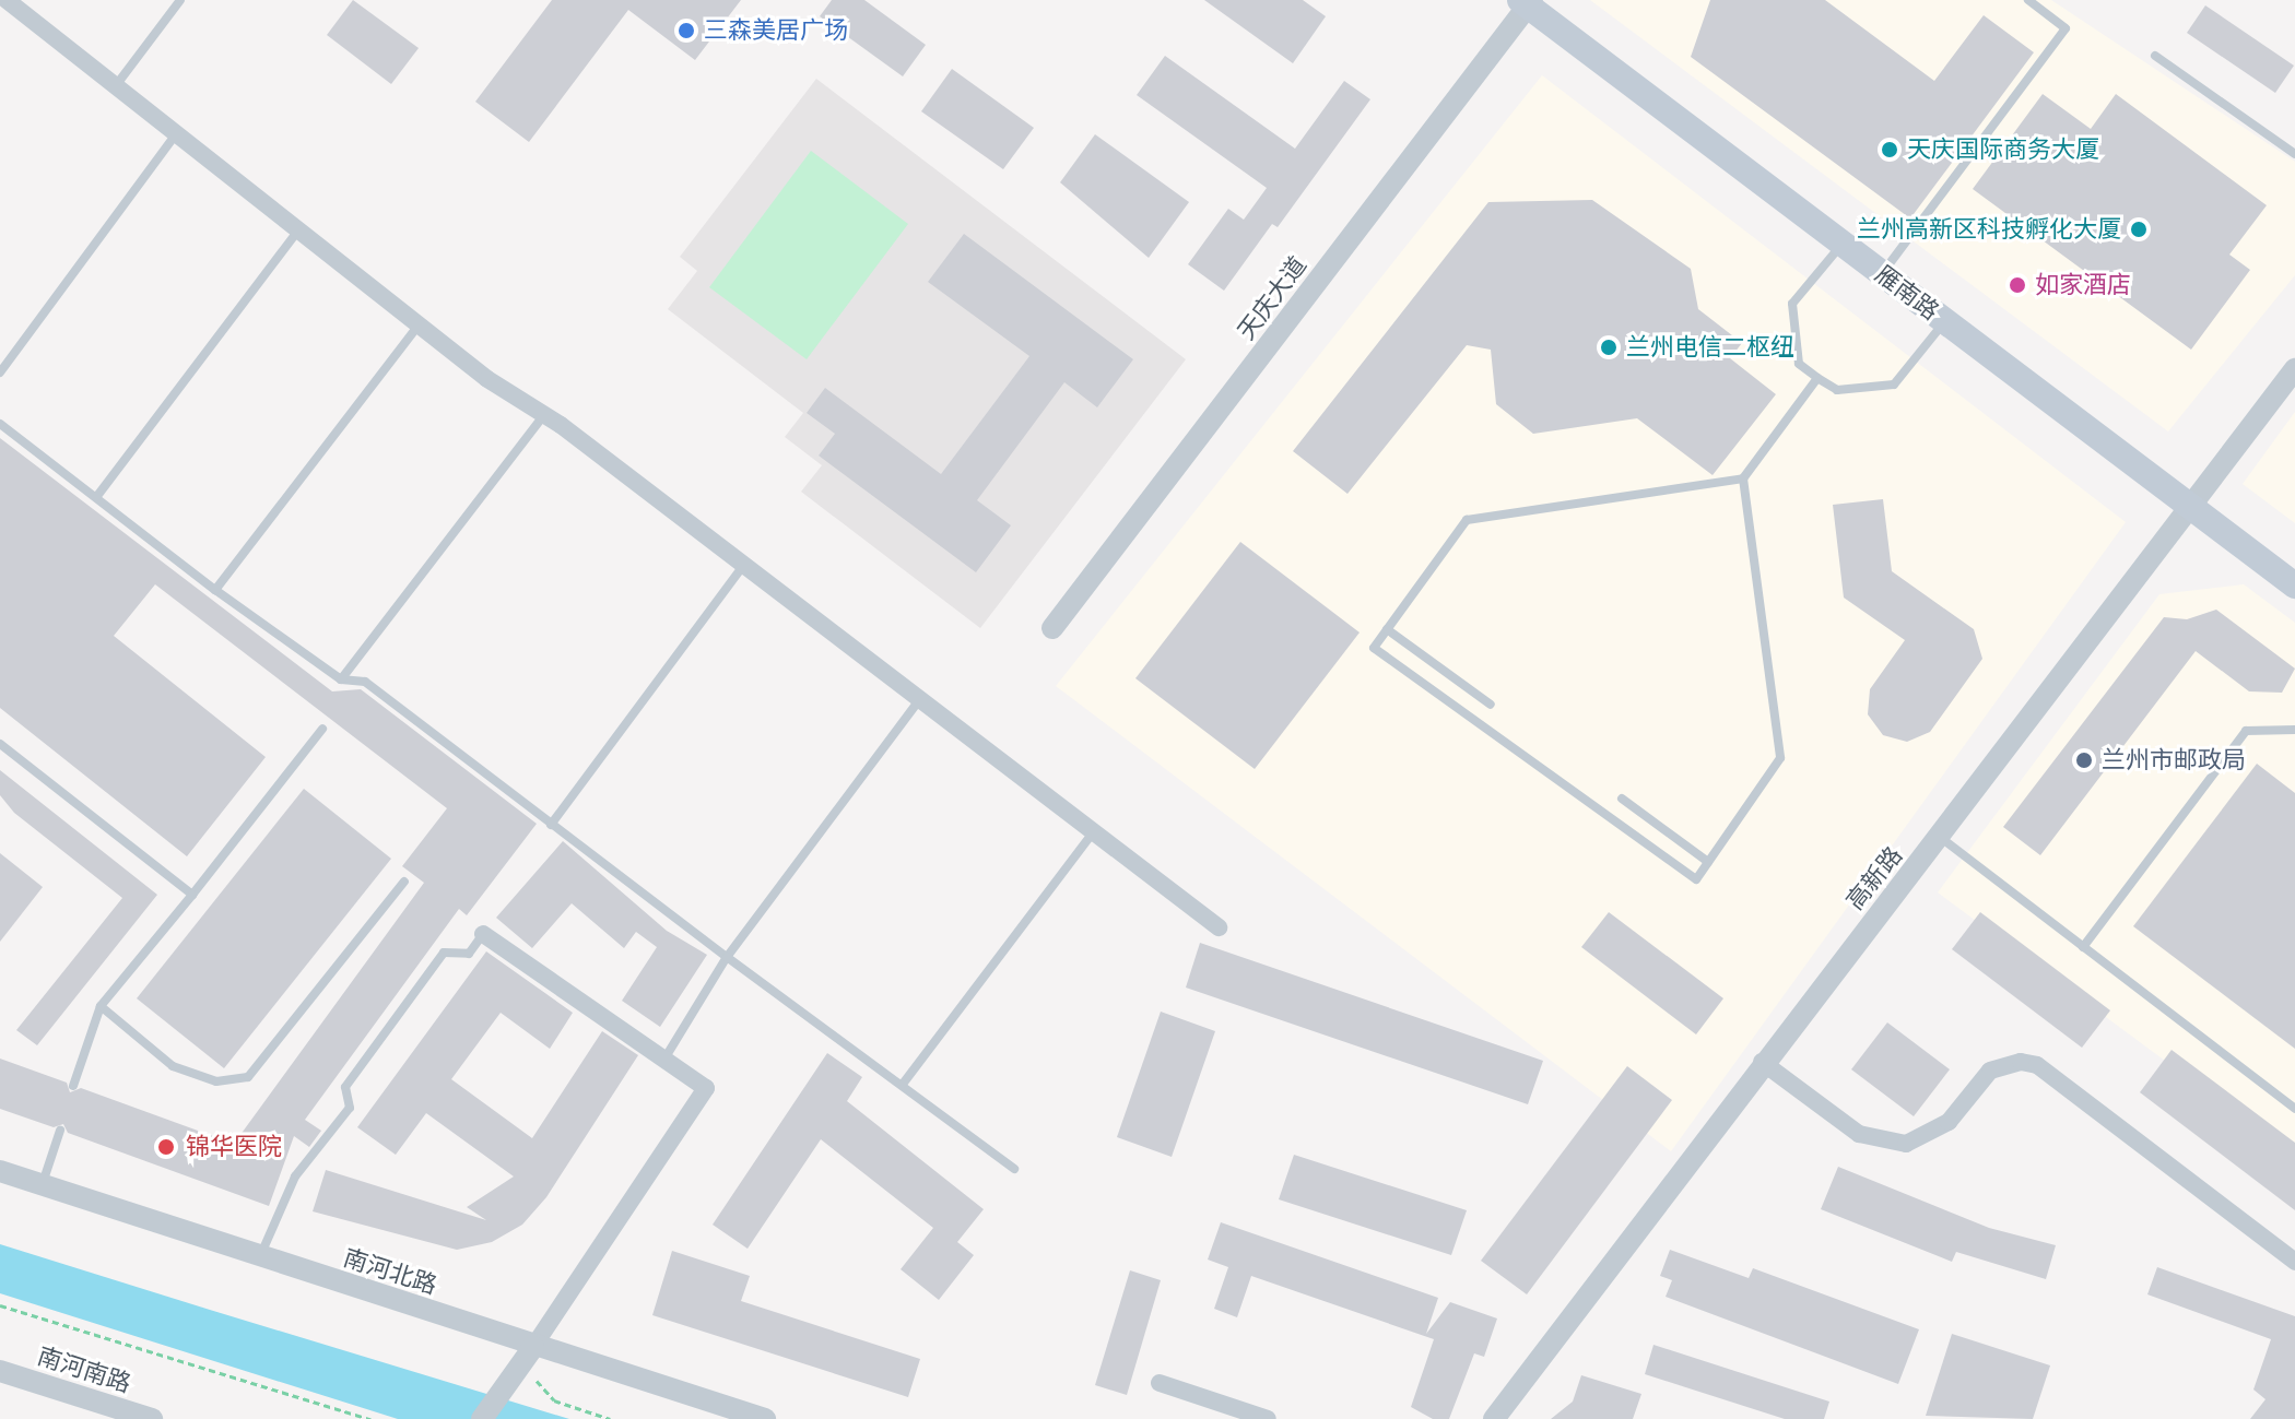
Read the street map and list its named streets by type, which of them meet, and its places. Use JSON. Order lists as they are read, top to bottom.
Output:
{
  "streets": {
    "main road": ["雁南路"],
    "street": [
      "天庆大道",
      "高新路",
      "南河北路",
      "南河南路"
    ]
  },
  "crossings": [
    ["雁南路", "天庆大道"],
    ["雁南路", "高新路"]
  ],
  "places": [
    "三森美居广场",
    "天庆国际商务大厦",
    "兰州高新区科技孵化大厦",
    "如家酒店",
    "兰州电信二枢纽",
    "兰州市邮政局",
    "锦华医院"
  ]
}
